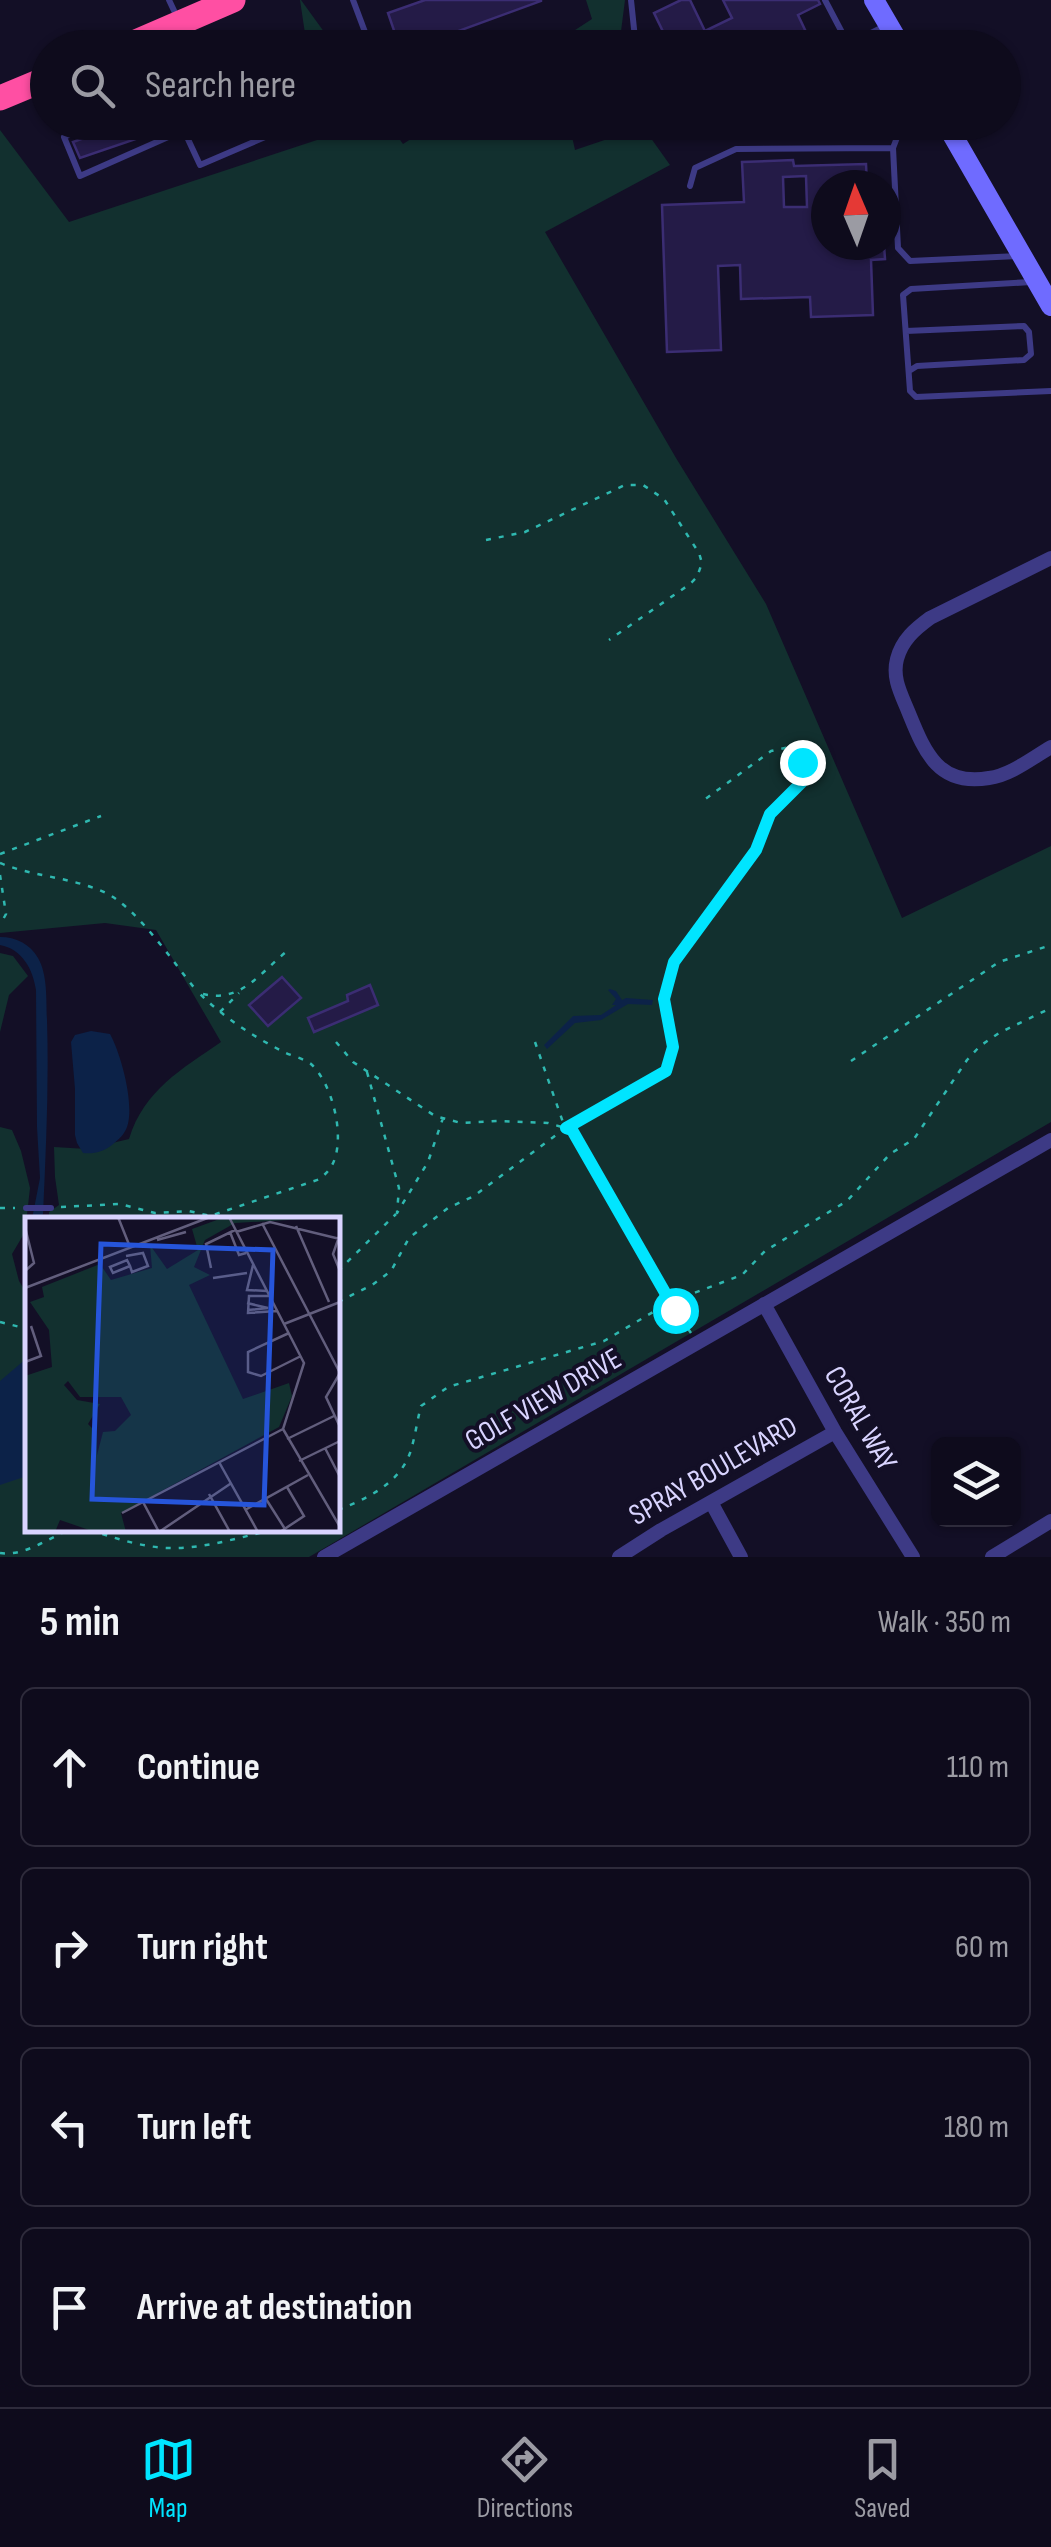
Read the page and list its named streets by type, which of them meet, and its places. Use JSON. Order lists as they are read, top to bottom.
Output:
{
  "streets": {
    "street": ["GOLF VIEW DRIVE", "CORAL WAY", "SPRAY BOULEVARD"]
  },
  "crossings": [
    ["GOLF VIEW DRIVE", "CORAL WAY"],
    ["CORAL WAY", "SPRAY BOULEVARD"]
  ],
  "north": "top",
  "page": {
    "search": "Search here",
    "heading": ["5 min", "Walk · 350 m"],
    "list": [
      ["Continue", "110 m"],
      ["Turn right", "60 m"],
      ["Turn left", "180 m"],
      "Arrive at destination"
    ],
    "nav": ["Map", "Directions", "Saved"]
  }
}
